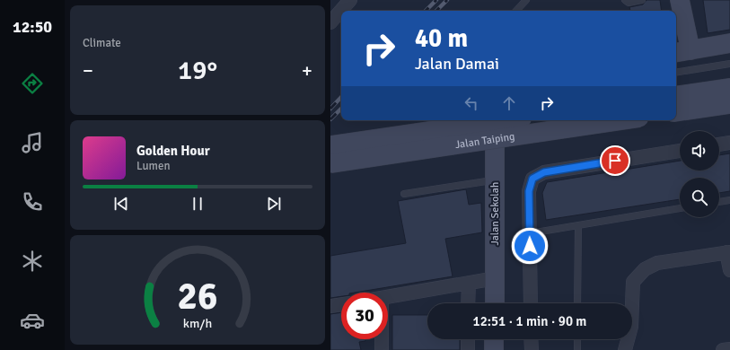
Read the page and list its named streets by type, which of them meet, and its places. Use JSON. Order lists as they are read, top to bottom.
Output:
{
  "streets": {
    "main road": ["Jalan Taiping", "Jalan Sekolah"]
  },
  "page": {
    "tabs": "12:50",
    "tile": "Climate",
    "turn": ["40 m", "Jalan Damai"],
    "heat": ["−", "19°", "+"],
    "song": ["Golden Hour", "Lumen"],
    "limit": "30",
    "trip": "12:51 · 1 min · 90 m",
    "gauge": ["26", "km/h"]
  }
}
